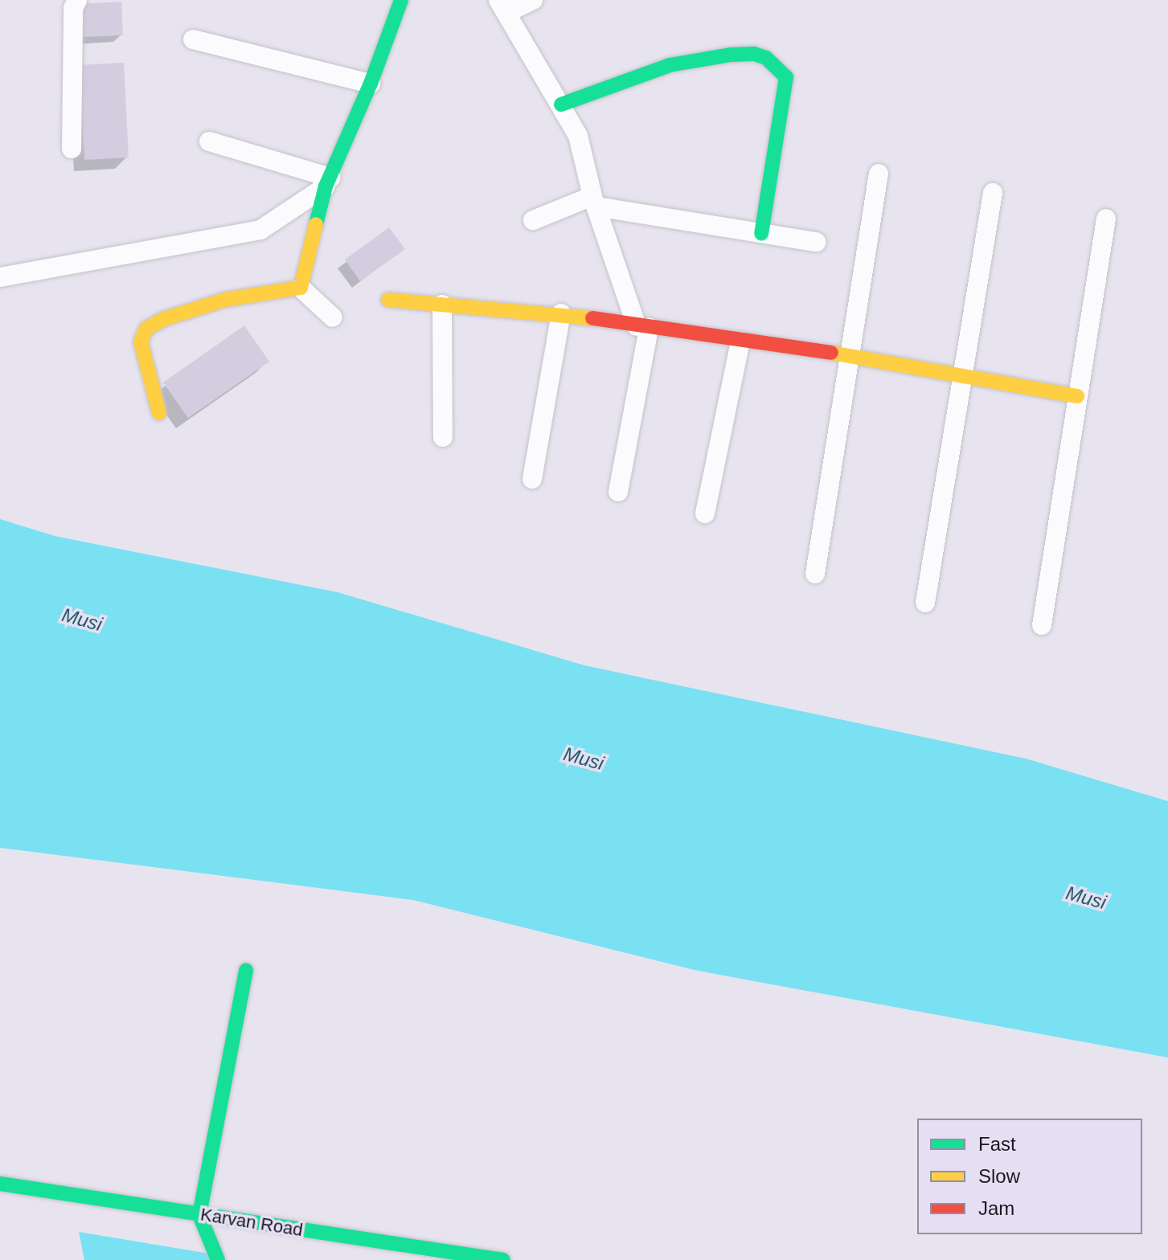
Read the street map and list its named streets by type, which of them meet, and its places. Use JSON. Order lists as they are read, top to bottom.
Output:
{
  "streets": {
    "street": ["Karvan Road"]
  },
  "water": ["Musi"],
  "legend": ["Fast", "Slow", "Jam"]
}
